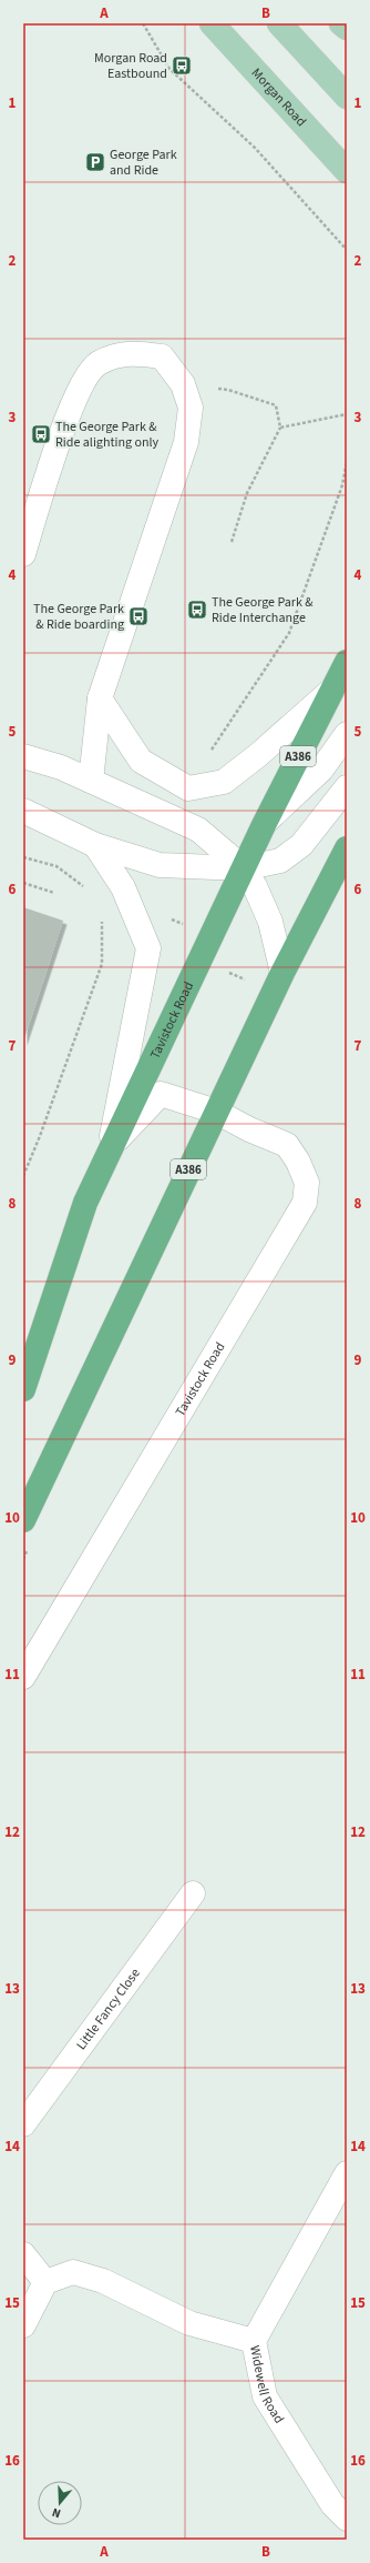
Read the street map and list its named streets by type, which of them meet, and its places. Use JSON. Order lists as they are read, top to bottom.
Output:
{
  "streets": {
    "highway": ["A386", "Tavistock Road"],
    "main road": ["Morgan Road"],
    "street": ["Little Fancy Close", "Widewell Road"]
  },
  "crossings": [
    ["A386", "Tavistock Road"]
  ],
  "places": {
    "bus stop": [
      "Morgan Road Eastbound",
      "The George Park & Ride alighting only",
      "The George Park & Ride Interchange",
      "The George Park & Ride boarding"
    ],
    "parking": ["George Park and Ride"]
  },
  "north": "bottom",
  "grid": {
    "columns": ["A", "B"],
    "rows": [
      "1",
      "2",
      "3",
      "4",
      "5",
      "6",
      "7",
      "8",
      "9",
      "10",
      "11",
      "12",
      "13",
      "14",
      "15",
      "16"
    ]
  }
}
